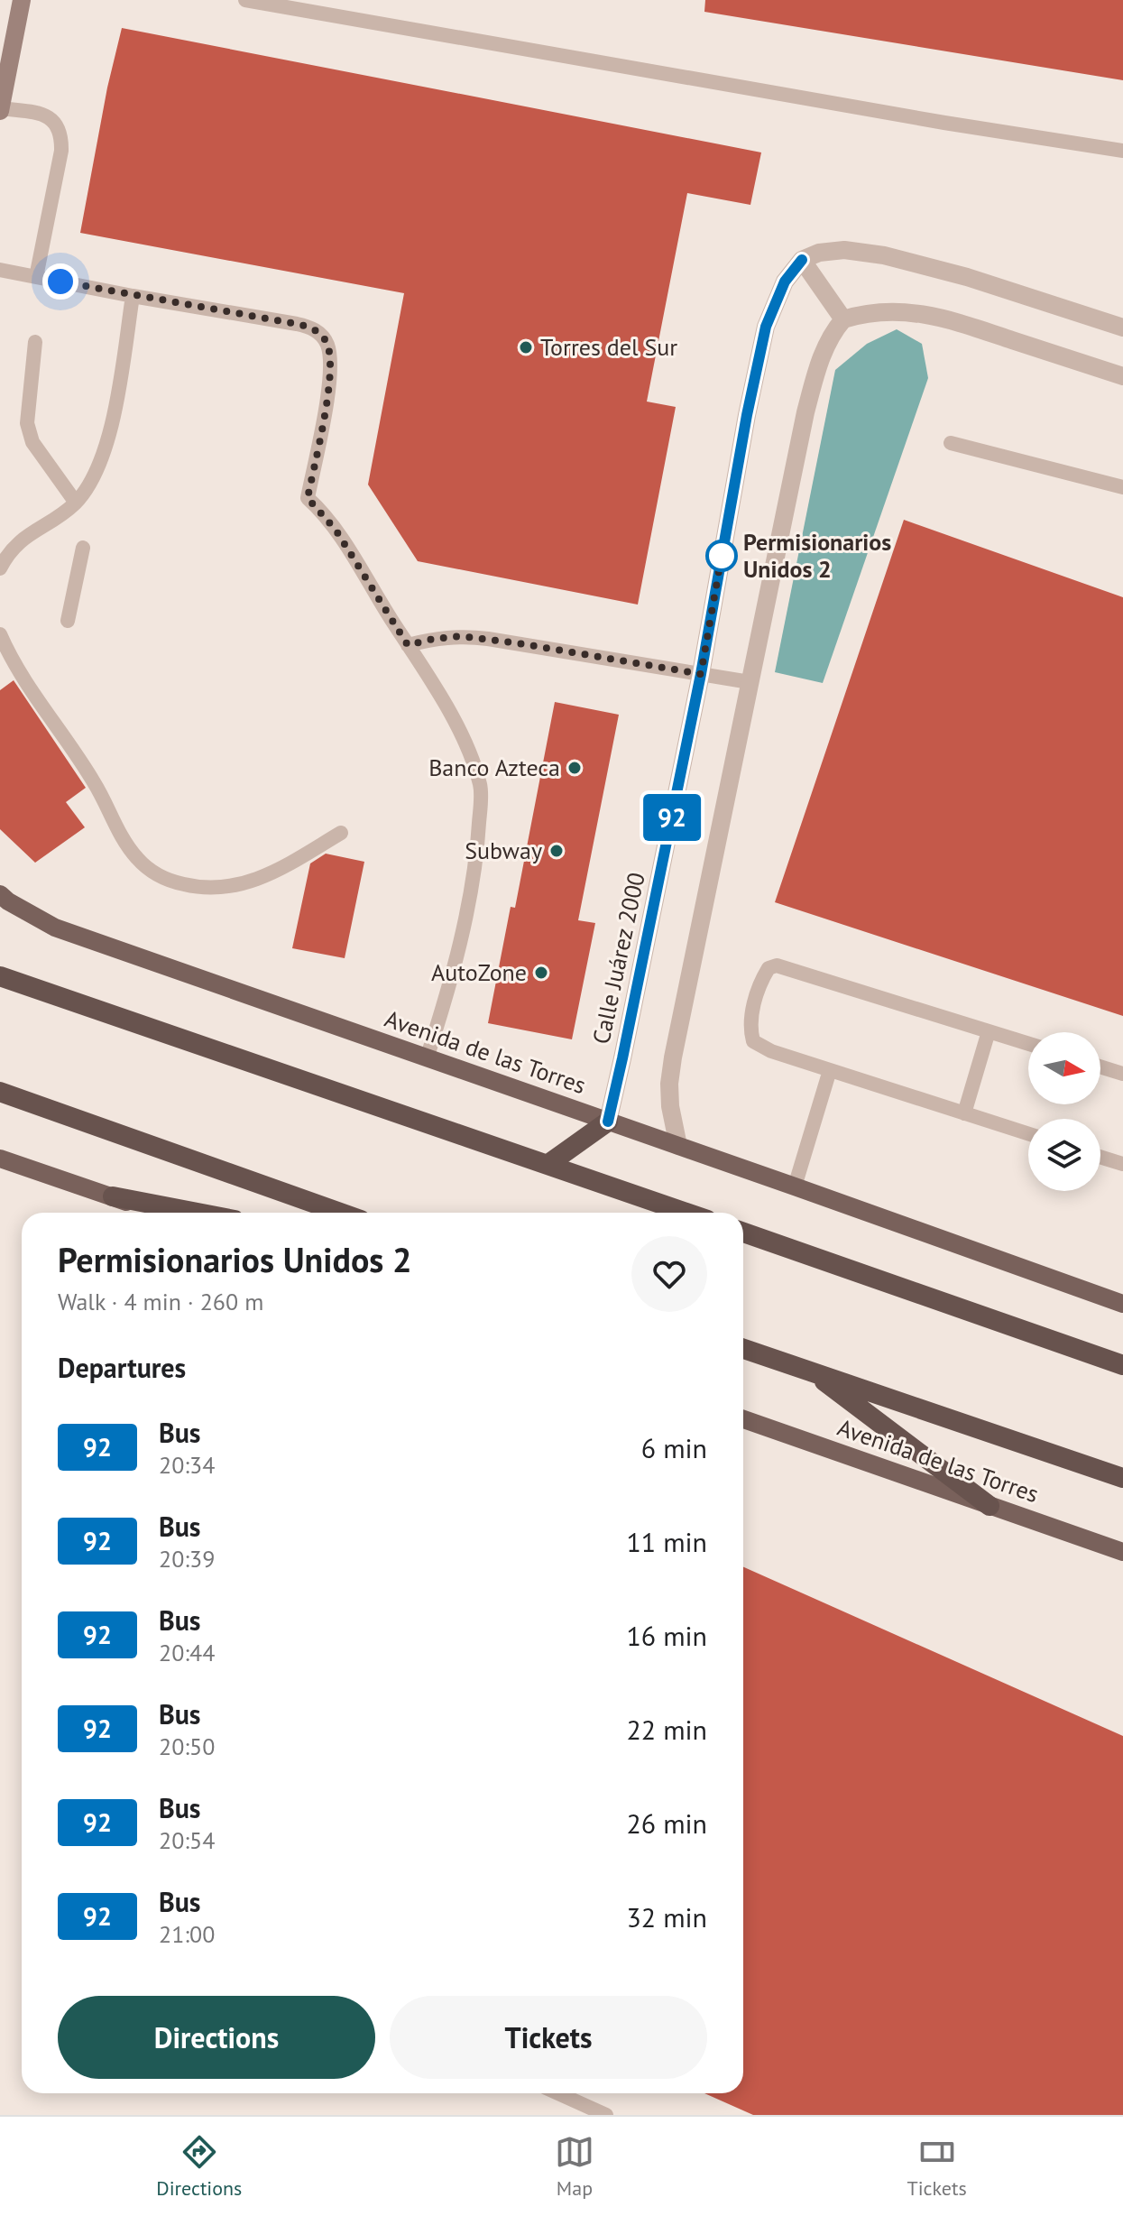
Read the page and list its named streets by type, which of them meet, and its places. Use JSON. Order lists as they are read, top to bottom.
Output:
{
  "streets": {
    "highway": ["Avenida de las Torres"],
    "street": ["Calle Juárez 2000"]
  },
  "crossings": [
    ["Calle Juárez 2000", "Avenida de las Torres"]
  ],
  "places": [
    "Torres del Sur",
    "Permisionarios Unidos 2",
    "Banco Azteca",
    "Subway",
    "AutoZone"
  ],
  "lines": ["bus line 92"],
  "north": "right",
  "page": {
    "on_map": "92",
    "heading": [
      ["Permisionarios Unidos 2", "Walk · 4 min · 260 m"],
      "Departures"
    ],
    "list": [
      {
        "mark": "92",
        "name": "Bus",
        "note": "20:34",
        "value": "6 min"
      },
      {
        "mark": "92",
        "name": "Bus",
        "note": "20:39",
        "value": "11 min"
      },
      {
        "mark": "92",
        "name": "Bus",
        "note": "20:44",
        "value": "16 min"
      },
      {
        "mark": "92",
        "name": "Bus",
        "note": "20:50",
        "value": "22 min"
      },
      {
        "mark": "92",
        "name": "Bus",
        "note": "20:54",
        "value": "26 min"
      },
      {
        "mark": "92",
        "name": "Bus",
        "note": "21:00",
        "value": "32 min"
      }
    ],
    "buttons": ["Directions", "Tickets"],
    "tabs": ["Directions", "Map", "Tickets"]
  }
}
